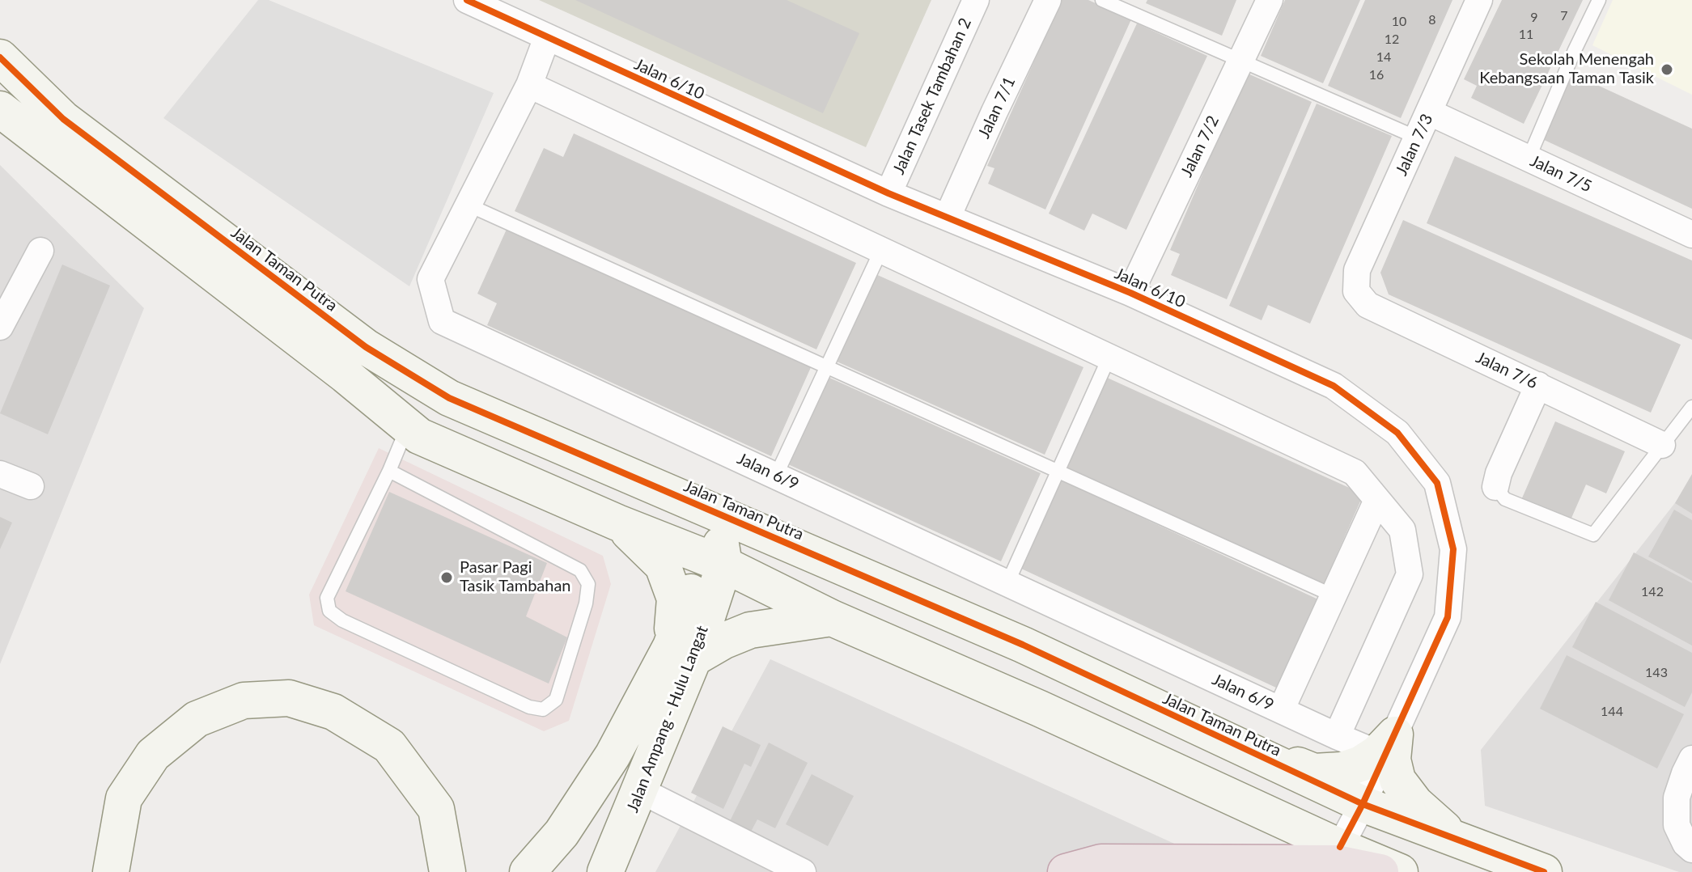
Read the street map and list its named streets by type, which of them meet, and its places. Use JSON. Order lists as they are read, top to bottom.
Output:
{
  "streets": {
    "street": [
      "Jalan 6/10",
      "Jalan Tasek Tambahan 2",
      "Jalan 7/1",
      "Jalan 7/3",
      "Jalan 7/2",
      "Jalan 7/5",
      "Jalan Taman Putra",
      "Jalan 7/6",
      "Jalan 6/9",
      "Jalan Ampang - Hulu Langat"
    ]
  },
  "crossings": [
    ["Jalan 6/10", "Jalan Tasek Tambahan 2"],
    ["Jalan 6/10", "Jalan 7/1"],
    ["Jalan 6/10", "Jalan 7/2"],
    ["Jalan 6/10", "Jalan Taman Putra"],
    ["Jalan 6/10", "Jalan 6/9"],
    ["Jalan 7/3", "Jalan 7/5"],
    ["Jalan 7/3", "Jalan 7/6"]
  ],
  "places": ["Sekolah Menengah Kebangsaan Taman Tasik", "Pasar Pagi Tasik Tambahan"],
  "house_numbers": [
    "7",
    "9",
    "8",
    "10",
    "11",
    "12",
    "14",
    "16",
    "142",
    "143",
    "144"
  ]
}
